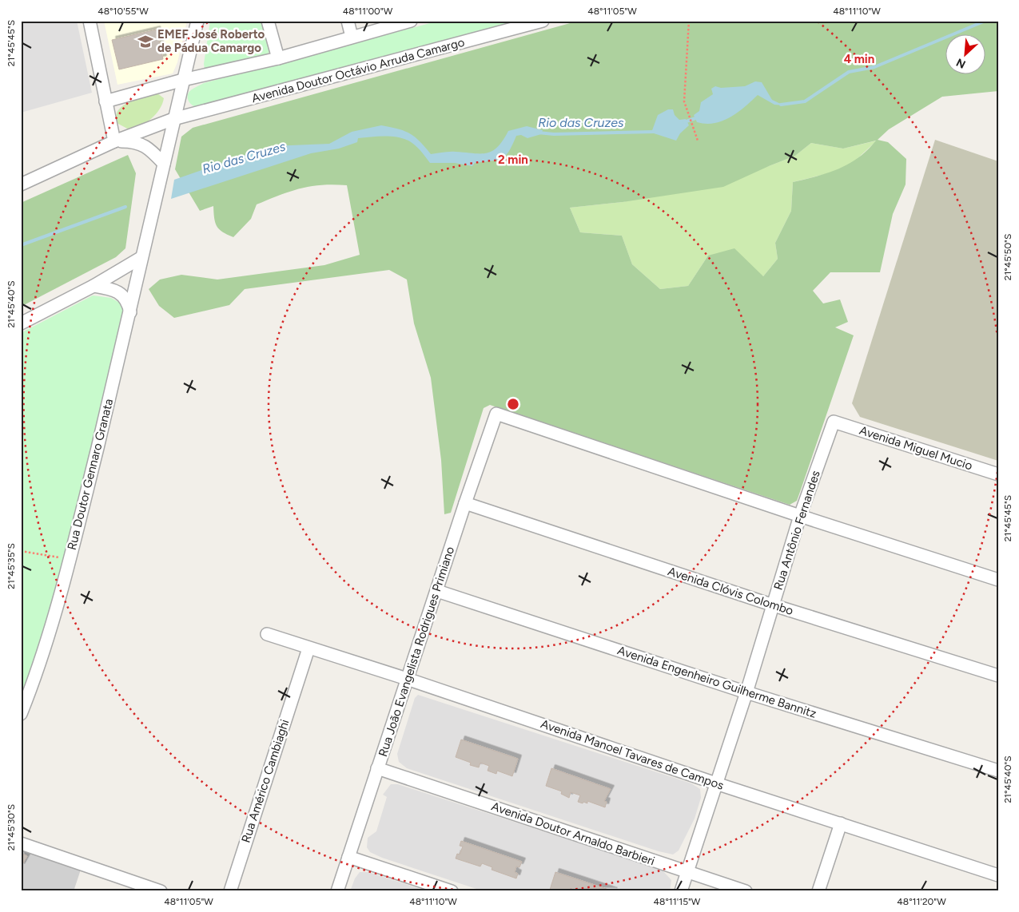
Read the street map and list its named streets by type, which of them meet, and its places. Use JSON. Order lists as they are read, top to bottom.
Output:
{
  "streets": {
    "street": [
      "Avenida Doutor Octávio Arruda Camargo",
      "Avenida Miguel Mucio",
      "Rua Doutor Gennaro Granata",
      "Rua Antônio Fernandes",
      "Avenida Clóvis Colombo",
      "Rua João Evangelista Rodrigues Primiano",
      "Avenida Engenheiro Guilherme Bannitz",
      "Avenida Manoel Tavares de Campos",
      "Rua Américo Cambiaghi",
      "Avenida Doutor Arnaldo Barbieri"
    ]
  },
  "crossings": [
    ["Avenida Miguel Mucio", "Rua Antônio Fernandes"],
    ["Rua Antônio Fernandes", "Avenida Clóvis Colombo"],
    ["Rua Antônio Fernandes", "Rua João Evangelista Rodrigues Primiano"],
    ["Rua Antônio Fernandes", "Avenida Engenheiro Guilherme Bannitz"],
    ["Rua Antônio Fernandes", "Avenida Manoel Tavares de Campos"],
    ["Rua Antônio Fernandes", "Avenida Doutor Arnaldo Barbieri"],
    ["Avenida Clóvis Colombo", "Rua João Evangelista Rodrigues Primiano"],
    ["Rua João Evangelista Rodrigues Primiano", "Avenida Engenheiro Guilherme Bannitz"],
    ["Rua João Evangelista Rodrigues Primiano", "Avenida Manoel Tavares de Campos"],
    ["Rua João Evangelista Rodrigues Primiano", "Avenida Doutor Arnaldo Barbieri"],
    ["Avenida Manoel Tavares de Campos", "Rua Américo Cambiaghi"]
  ],
  "water": ["Rio das Cruzes"],
  "places": {
    "school or university": ["EMEF José Roberto de Pádua Camargo"]
  },
  "north": "bottom left",
  "coordinates": [
    "48°10'55\"W",
    "48°11'00\"W",
    "48°11'05\"W",
    "48°11'10\"W",
    "21°45'45\"S",
    "21°45'50\"S",
    "21°45'40\"S",
    "21°45'35\"S",
    "21°45'30\"S",
    "48°11'15\"W",
    "48°11'20\"W"
  ],
  "rings": ["4 min", "2 min"]
}
